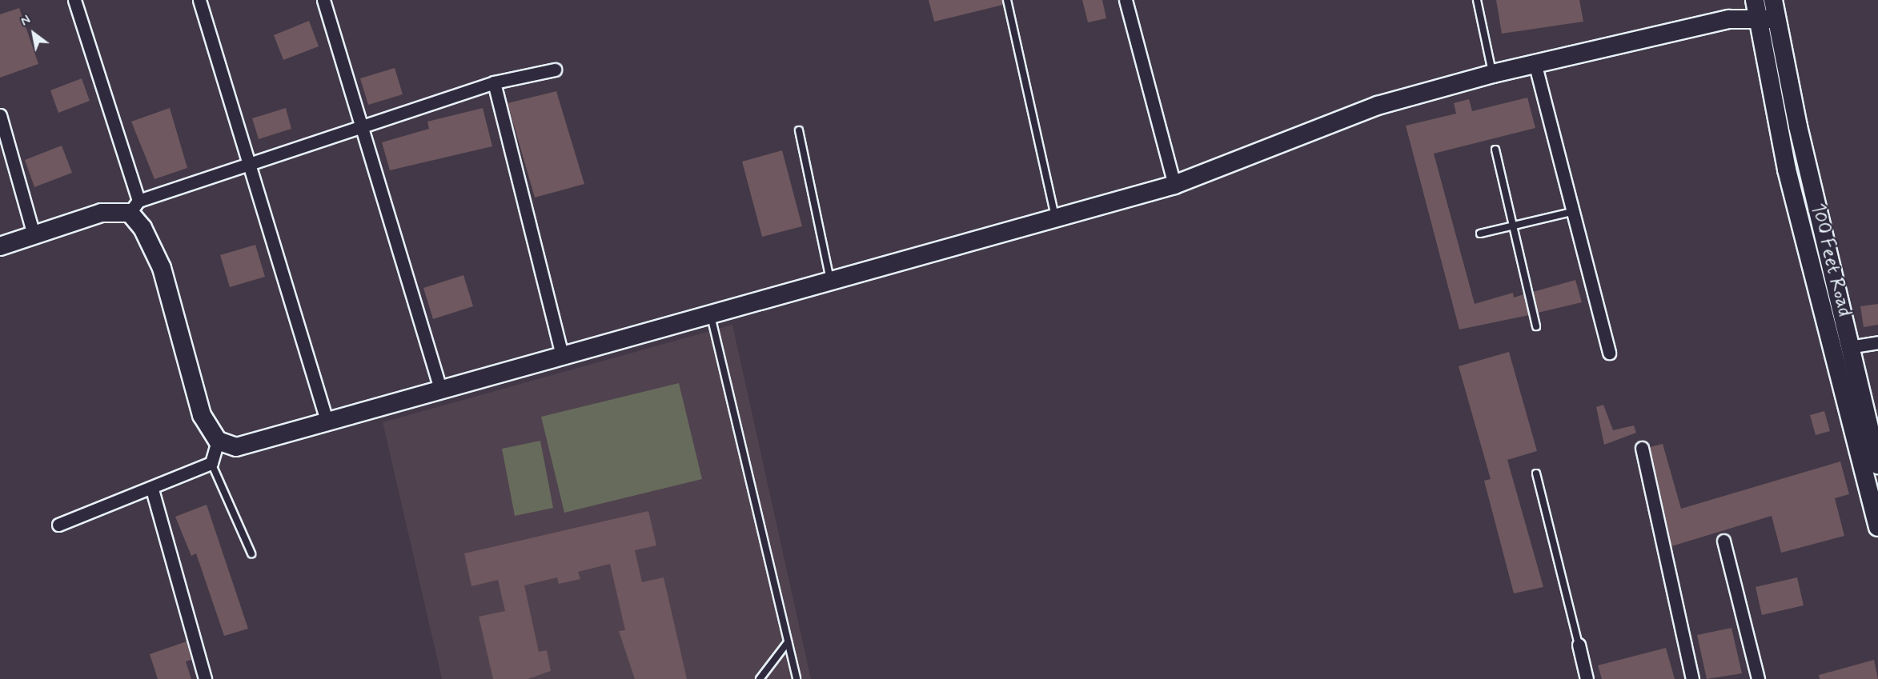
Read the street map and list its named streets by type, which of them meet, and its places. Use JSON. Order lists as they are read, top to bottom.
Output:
{
  "streets": {
    "street": ["100 Feet Road"]
  },
  "north": "top left"
}
